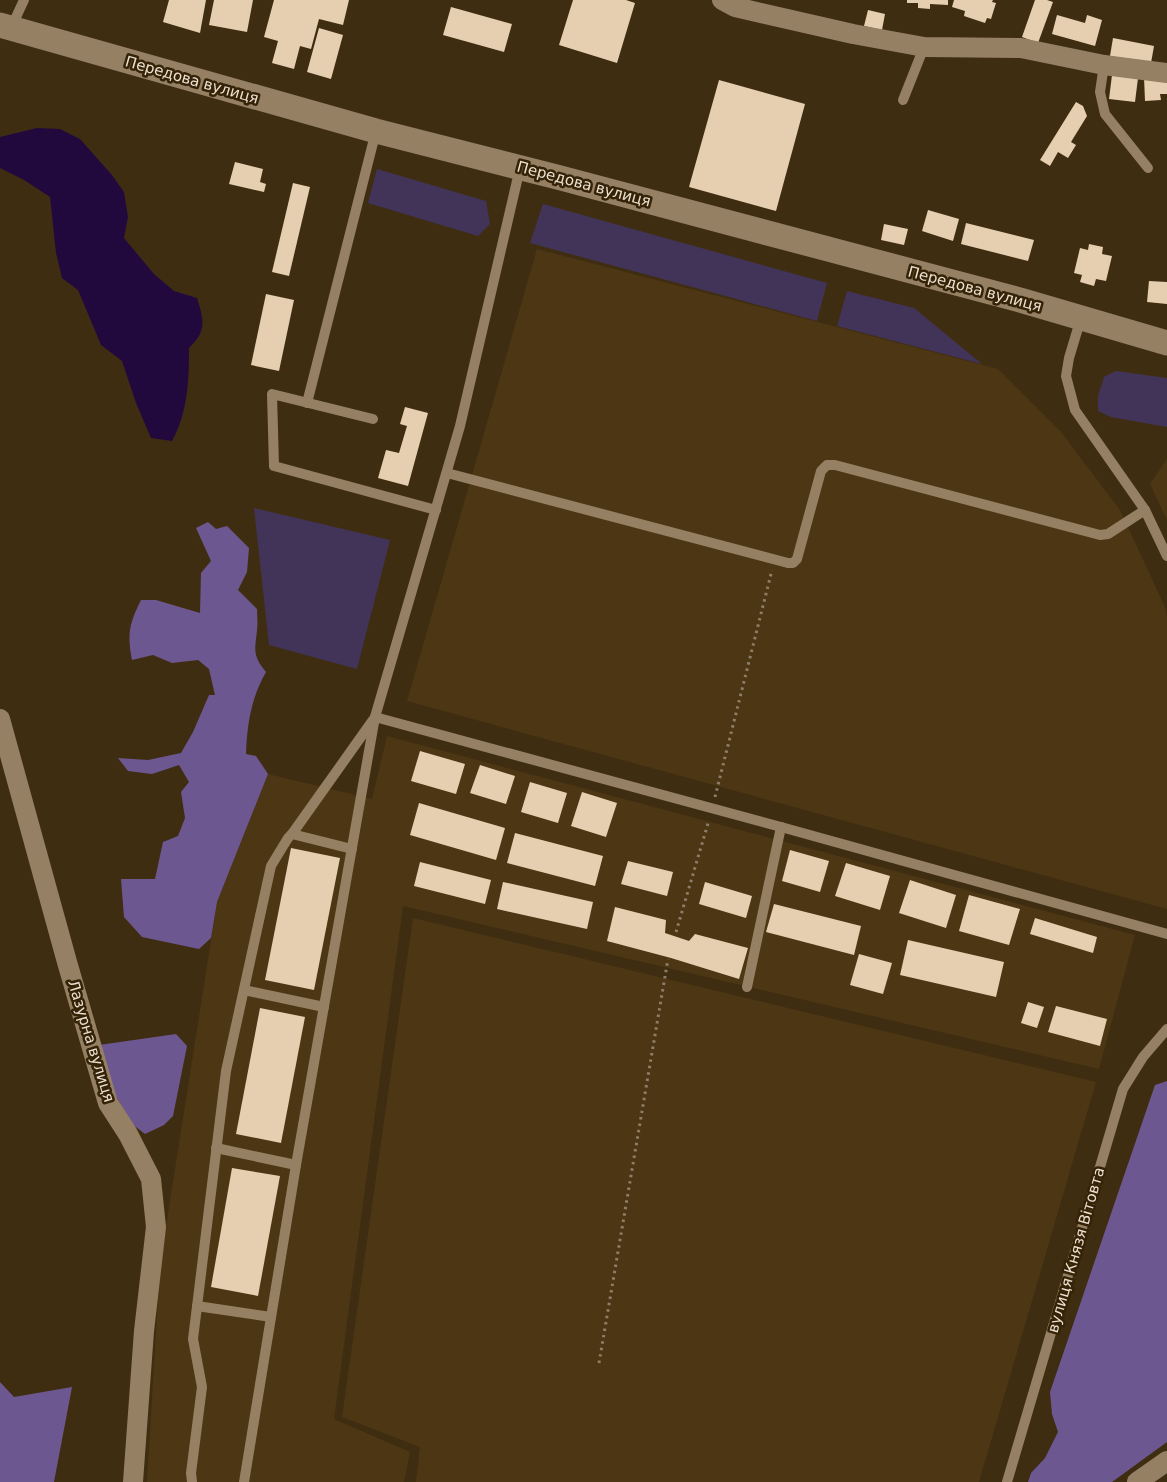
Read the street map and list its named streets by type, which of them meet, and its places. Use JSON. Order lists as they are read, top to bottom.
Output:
{
  "streets": {
    "street": ["Передова вулиця", "Лазурна вулиця"],
    "lane": ["вулиця Князя Вітовта"]
  }
}
